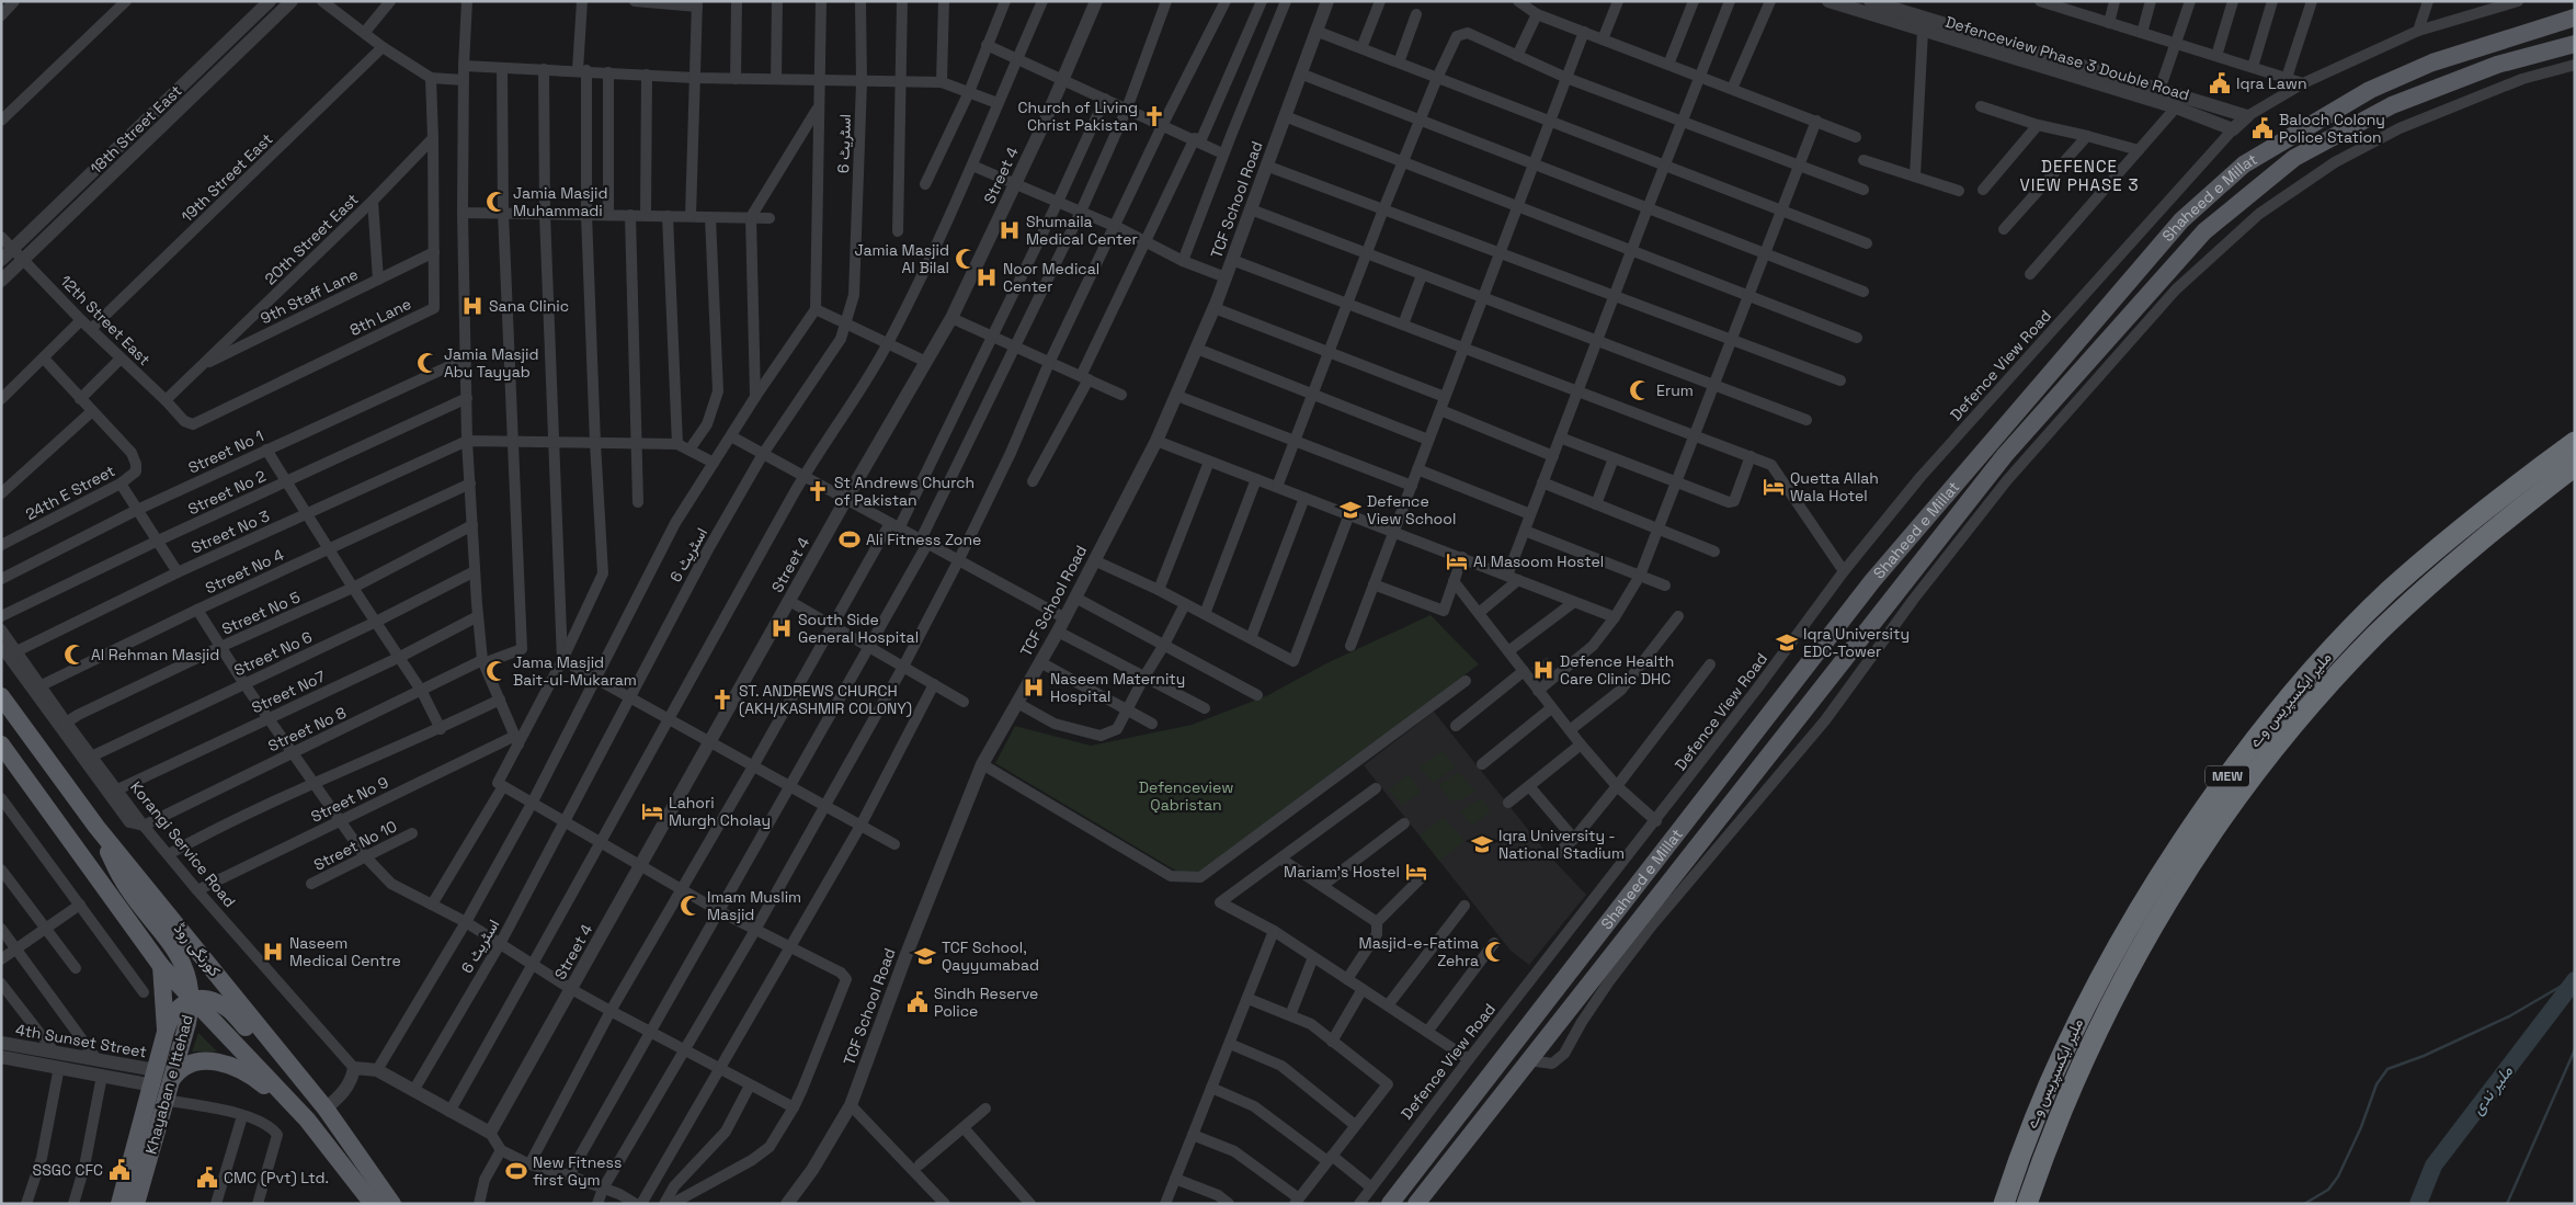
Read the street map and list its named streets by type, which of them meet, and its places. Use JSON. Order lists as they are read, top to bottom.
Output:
{
  "streets": {
    "highway": ["ملیر ایکسپریس وے", "MEW"],
    "main road": ["Shaheed e Millat", "کورنگی روڈ", "Khayaban e Ittehad"],
    "street": [
      "Defenceview Phase 3 Double Road",
      "18th Street East",
      "اسٹریٹ 6",
      "Street 4",
      "19th Street East",
      "TCF School Road",
      "20th Street East",
      "9th Staff Lane",
      "8th Lane",
      "12th Street East",
      "Defence View Road",
      "Street No 1",
      "24th E Street",
      "Street No 2",
      "Street No 3",
      "Street No 4",
      "Street No 5",
      "Street No 6",
      "Street No7",
      "Street No 8",
      "Street No 9",
      "Korangi Service Road",
      "Street No 10",
      "4th Sunset Street"
    ]
  },
  "crossings": [
    ["Defenceview Phase 3 Double Road", "Defence View Road"],
    ["18th Street East", "12th Street East"],
    ["19th Street East", "12th Street East"],
    ["20th Street East", "9th Staff Lane"],
    ["20th Street East", "8th Lane"],
    ["20th Street East", "12th Street East"],
    ["9th Staff Lane", "8th Lane"],
    ["8th Lane", "12th Street East"],
    ["Street No 3", "Korangi Service Road"],
    ["Street No 4", "Korangi Service Road"],
    ["Street No 5", "Korangi Service Road"],
    ["Street No 6", "Korangi Service Road"],
    ["Street No7", "Korangi Service Road"],
    ["Street No 8", "Korangi Service Road"],
    ["Street No 9", "Korangi Service Road"],
    ["کورنگی روڈ", "Khayaban e Ittehad"],
    ["4th Sunset Street", "Khayaban e Ittehad"]
  ],
  "districts": ["DEFENCE VIEW PHASE 3"],
  "water": ["ملیر ندی"],
  "parks": ["Defenceview Qabristan"],
  "places": {
    "public building": [
      "Iqra Lawn",
      "Baloch Colony Police Station",
      "Sindh Reserve Police",
      "SSGC CFC",
      "CMC (Pvt) Ltd."
    ],
    "church": ["Church of Living Christ Pakistan", "St Andrews Church of Pakistan", "ST. ANDREWS CHURCH (AKH/KASHMIR COLONY)"],
    "mosque": [
      "Jamia Masjid Muhammadi",
      "Jamia Masjid Al Bilal",
      "Jamia Masjid Abu Tayyab",
      "Erum",
      "Al Rehman Masjid",
      "Jama Masjid Bait-ul-Mukaram",
      "Imam Muslim Masjid",
      "Masjid-e-Fatima Zehra"
    ],
    "hospital": [
      "Shumaila Medical Center",
      "Noor Medical Center",
      "Sana Clinic",
      "South Side General Hospital",
      "Defence Health Care Clinic DHC",
      "Naseem Maternity Hospital",
      "Naseem Medical Centre"
    ],
    "hotel": [
      "Quetta Allah Wala Hotel",
      "Al Masoom Hostel",
      "Lahori Murgh Cholay",
      "Mariam's Hostel"
    ],
    "school or university": [
      "Defence View School",
      "Iqra University EDC-Tower",
      "Iqra University - National Stadium",
      "TCF School, Qayyumabad"
    ],
    "sports": ["Ali Fitness Zone", "New Fitness first Gym"]
  }
}
